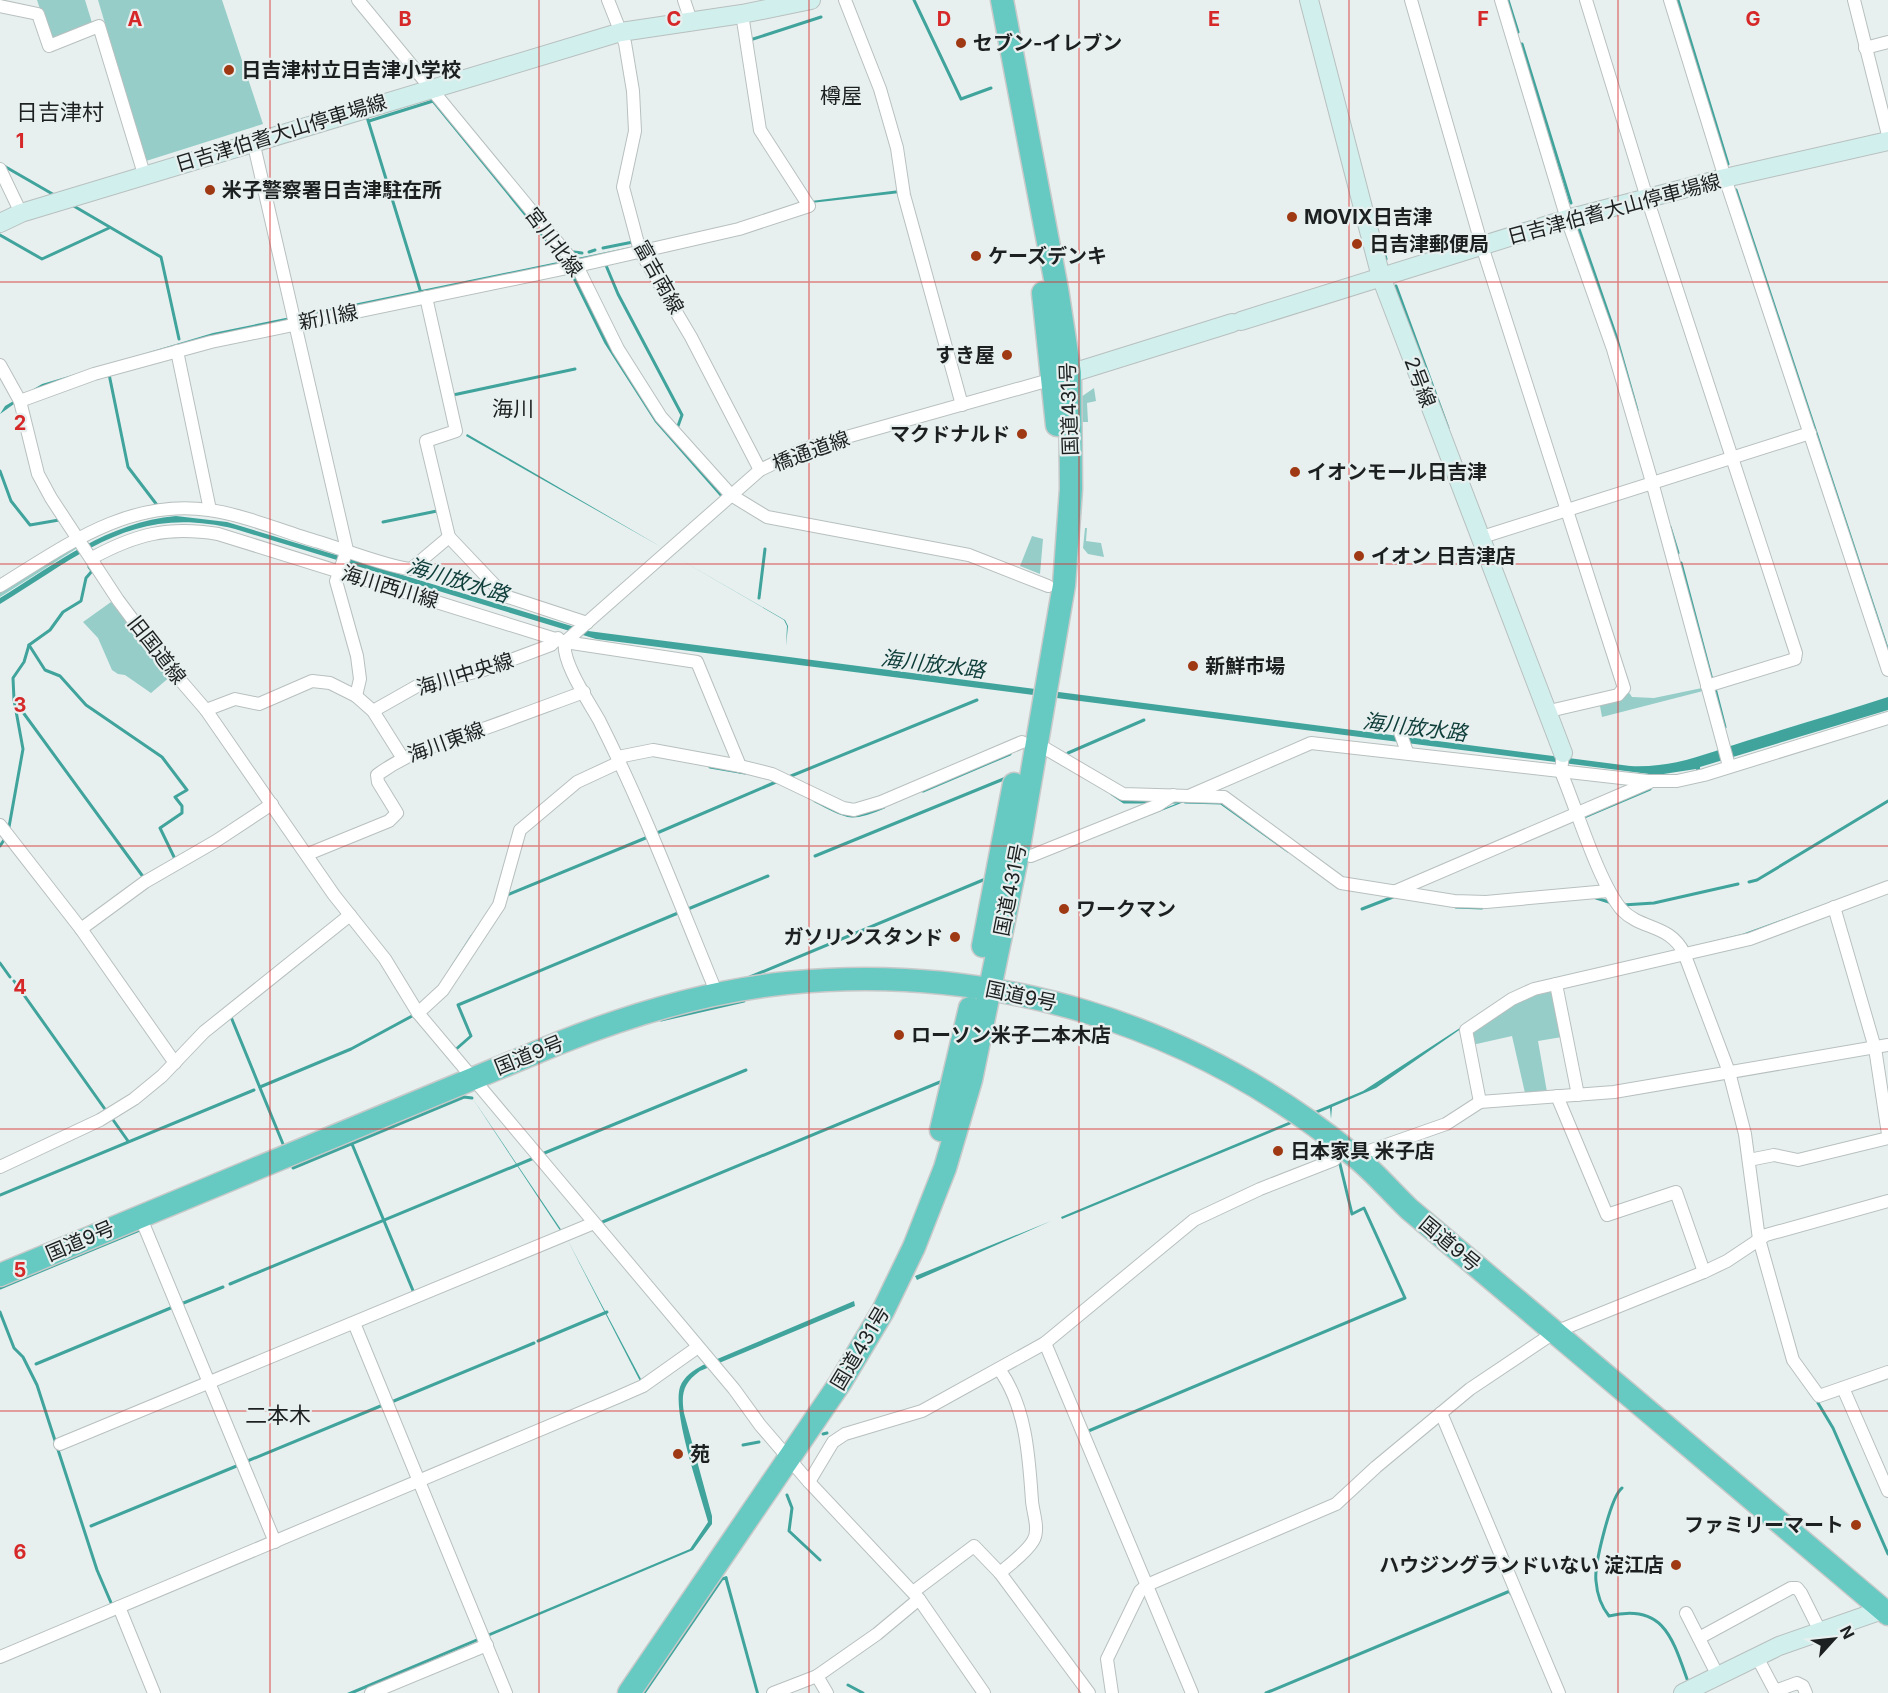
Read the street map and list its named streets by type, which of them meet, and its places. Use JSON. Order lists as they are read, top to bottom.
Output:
{
  "streets": {
    "highway": ["国道431号", "国道9号"],
    "main road": ["日吉津伯耆大山停車場線", "2号線"],
    "street": [
      "宮川北線",
      "富吉南線",
      "新川線",
      "橋通道線",
      "海川西川線",
      "旧国道線",
      "海川中央線",
      "海川東線"
    ]
  },
  "crossings": [
    ["日吉津伯耆大山停車場線", "宮川北線"],
    ["日吉津伯耆大山停車場線", "富吉南線"],
    ["日吉津伯耆大山停車場線", "新川線"],
    ["日吉津伯耆大山停車場線", "2号線"],
    ["日吉津伯耆大山停車場線", "国道431号"],
    ["日吉津伯耆大山停車場線", "橋通道線"],
    ["宮川北線", "新川線"],
    ["宮川北線", "国道431号"],
    ["宮川北線", "橋通道線"],
    ["富吉南線", "新川線"],
    ["富吉南線", "橋通道線"],
    ["新川線", "旧国道線"],
    ["国道431号", "橋通道線"],
    ["国道431号", "旧国道線"],
    ["国道431号", "国道9号"],
    ["橋通道線", "海川中央線"],
    ["海川西川線", "旧国道線"],
    ["海川西川線", "海川中央線"],
    ["旧国道線", "海川東線"],
    ["旧国道線", "国道9号"]
  ],
  "districts": [
    "樽屋",
    "日吉津村",
    "海川",
    "二本木"
  ],
  "water": ["海川放水路"],
  "places": [
    "セブン-イレブン",
    "日吉津村立日吉津小学校",
    "米子警察署日吉津駐在所",
    "MOVIX日吉津",
    "日吉津郵便局",
    "ケーズデンキ",
    "すき屋",
    "マクドナルド",
    "イオンモール日吉津",
    "イオン 日吉津店",
    "新鮮市場",
    "ワークマン",
    "ガソリンスタンド",
    "ローソン米子二本木店",
    "日本家具 米子店",
    "苑",
    "ファミリーマート",
    "ハウジングランドいない 淀江店"
  ],
  "north": "top right",
  "grid": {
    "columns": [
      "A",
      "B",
      "C",
      "D",
      "E",
      "F",
      "G"
    ],
    "rows": [
      "1",
      "2",
      "3",
      "4",
      "5",
      "6"
    ]
  }
}
